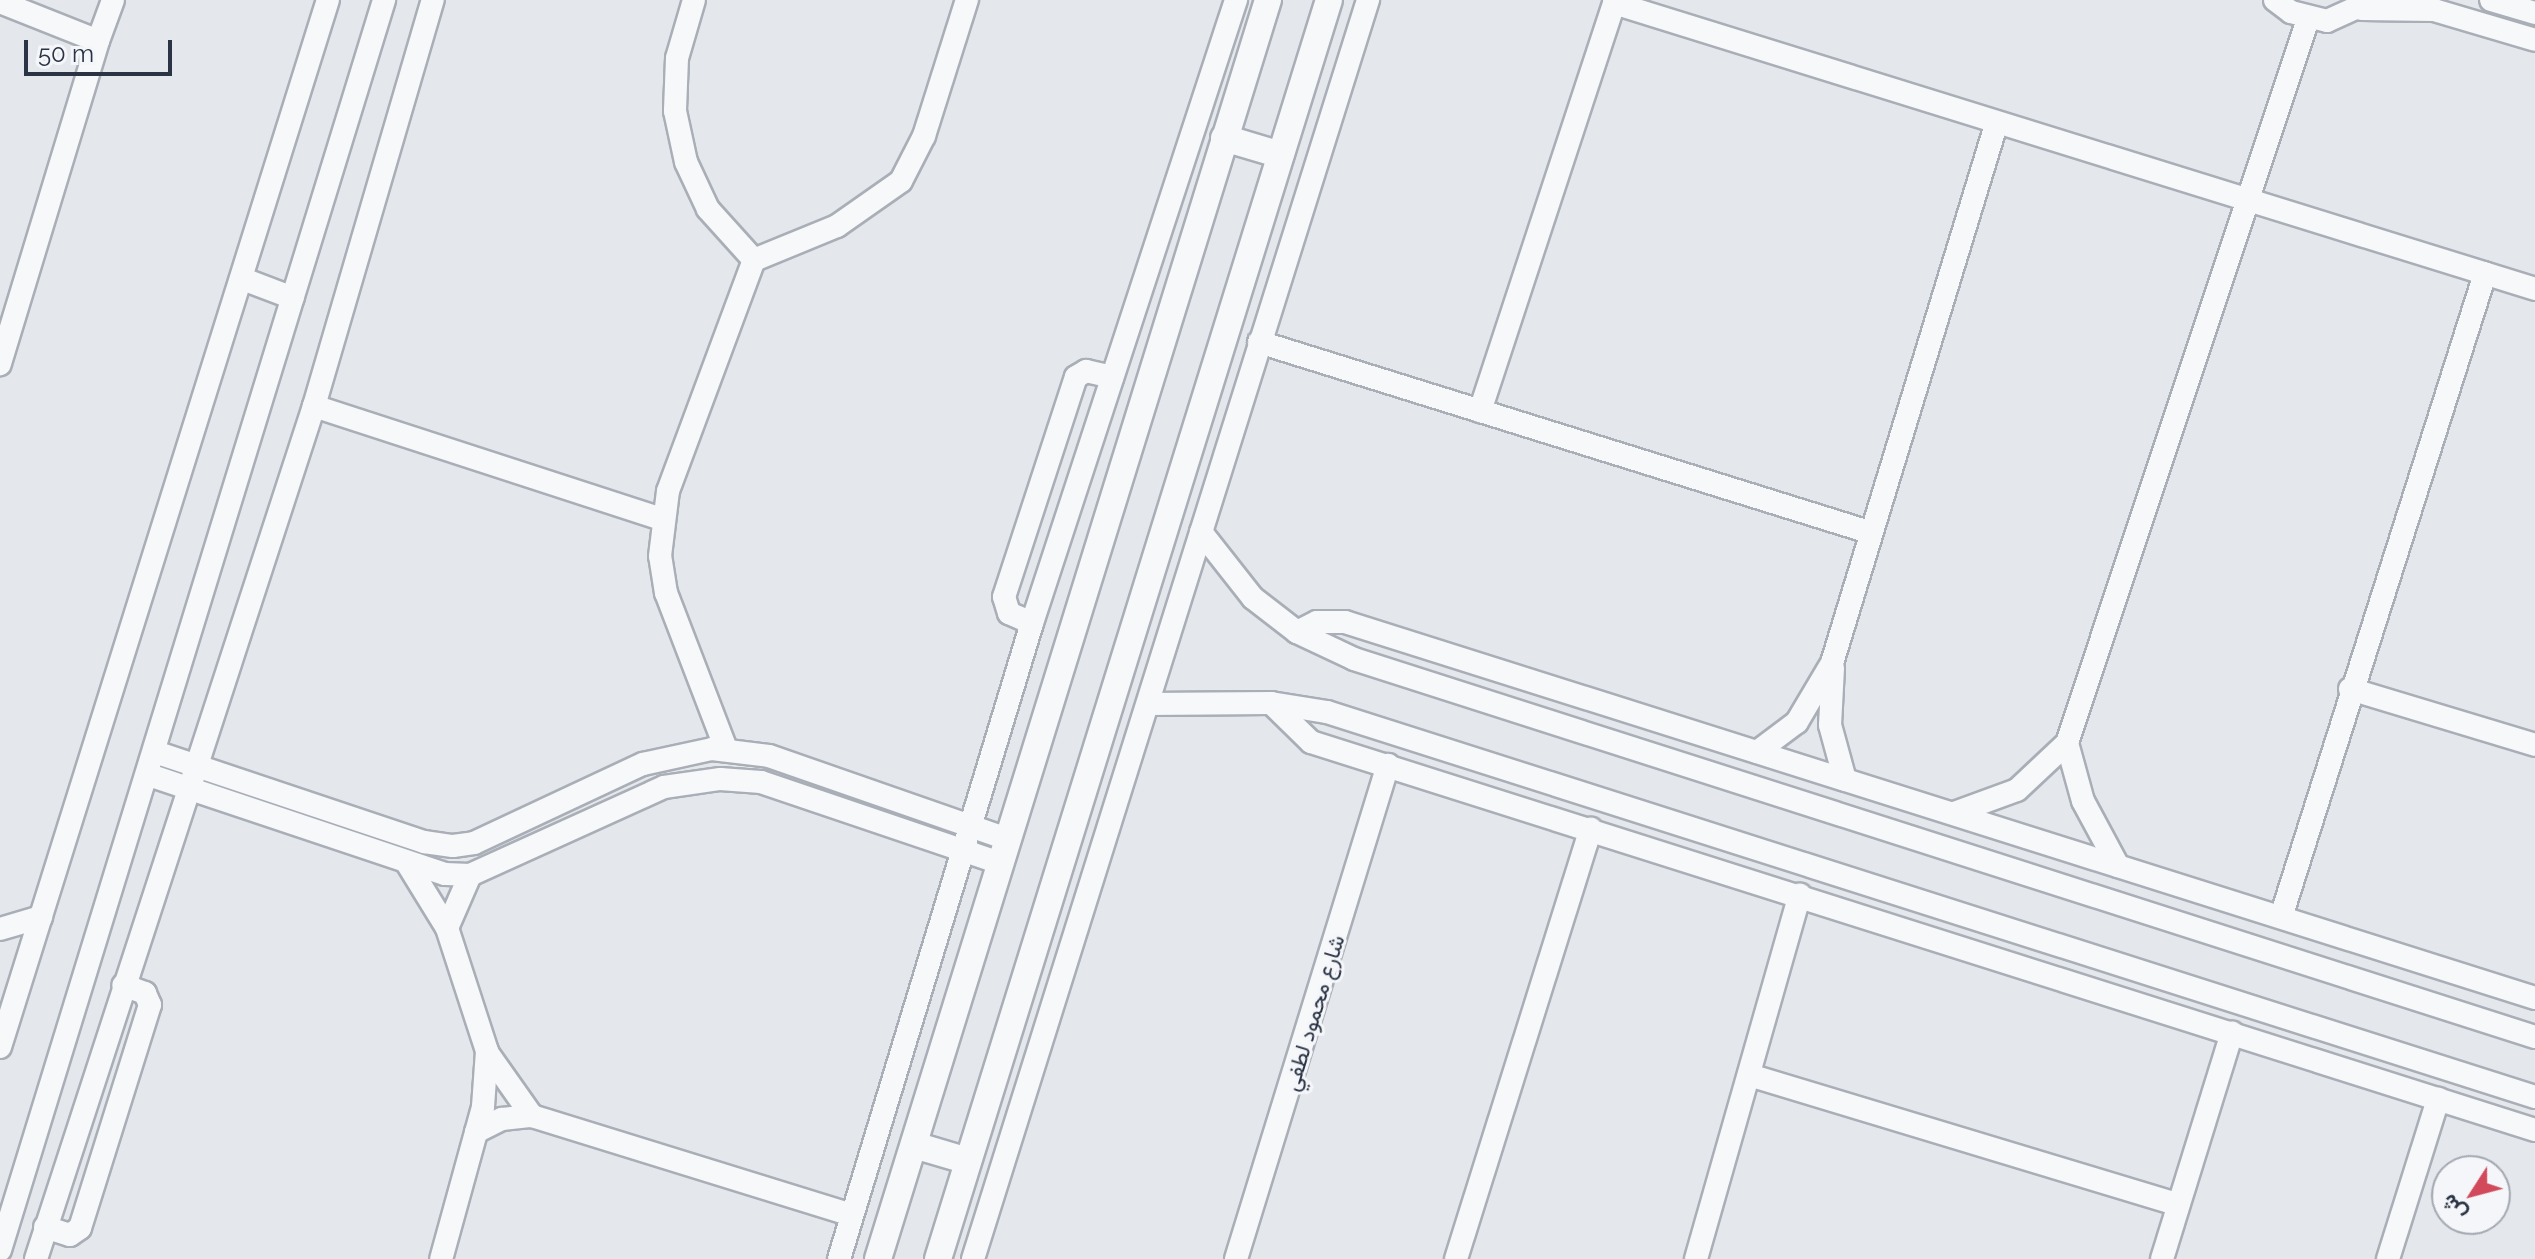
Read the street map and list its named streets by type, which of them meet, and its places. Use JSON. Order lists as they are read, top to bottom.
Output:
{
  "streets": {
    "street": ["شارع محمود لطفي"]
  },
  "scale_bar": "50 m",
  "north": "bottom left"
}
